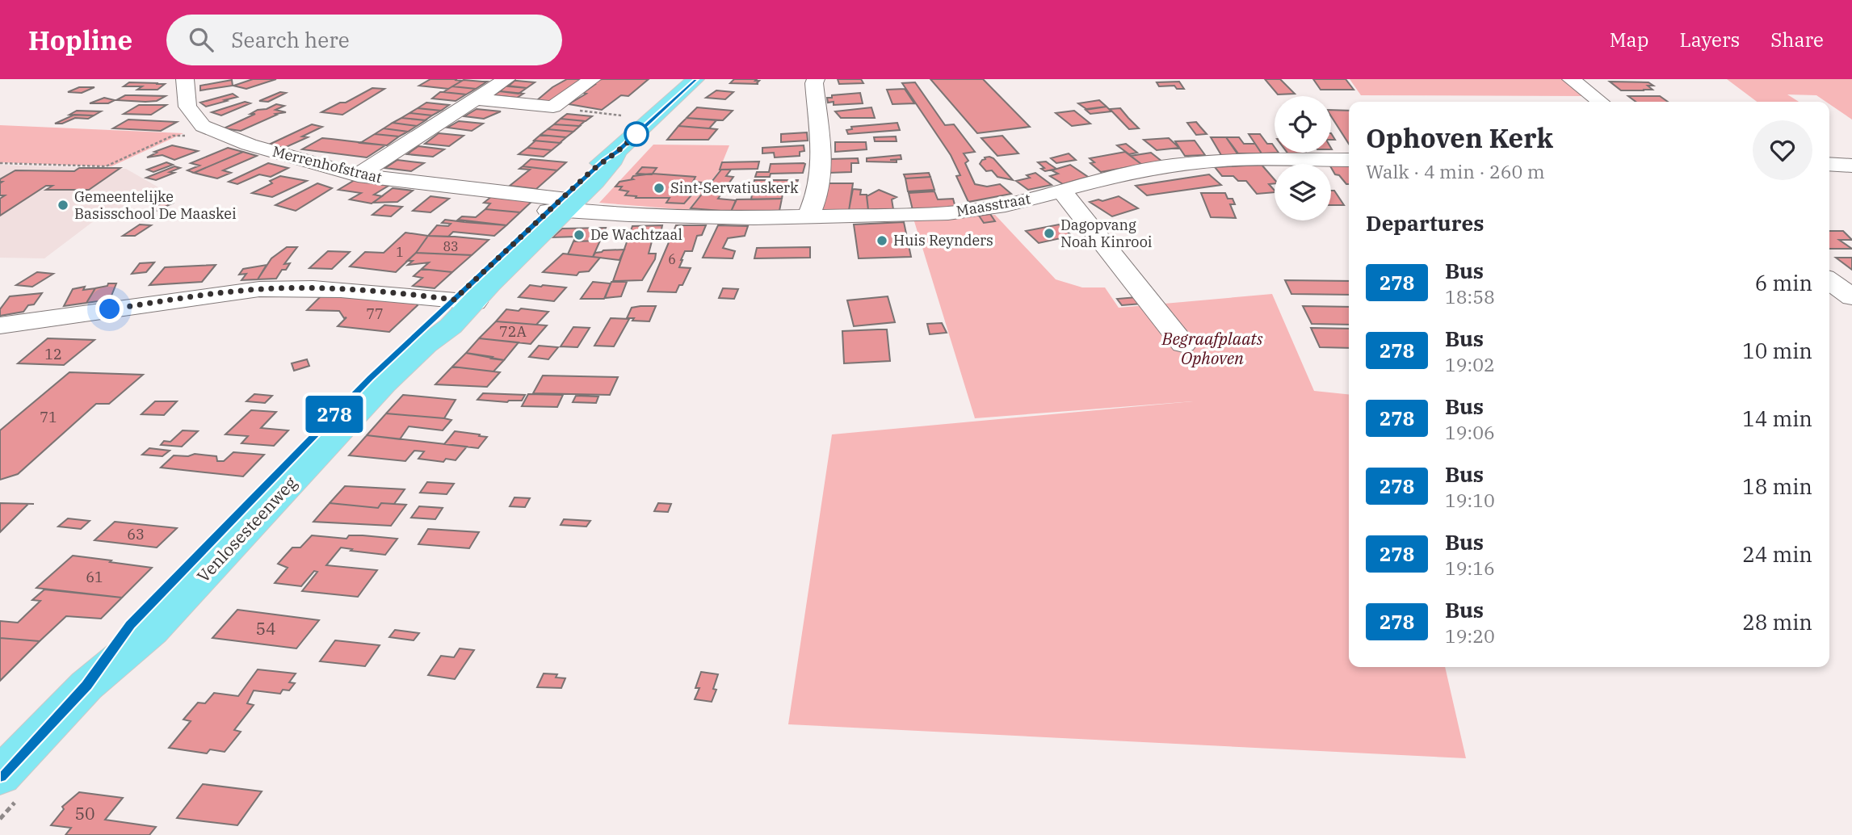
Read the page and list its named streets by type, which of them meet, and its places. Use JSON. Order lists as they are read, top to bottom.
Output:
{
  "streets": {
    "main road": ["Venlosesteenweg"],
    "street": ["Merrenhofstraat", "Maasstraat"]
  },
  "crossings": [
    ["Merrenhofstraat", "Maasstraat"],
    ["Merrenhofstraat", "Venlosesteenweg"],
    ["Maasstraat", "Venlosesteenweg"]
  ],
  "parks": ["Begraafplaats Ophoven"],
  "places": [
    "Sint-Servatiuskerk",
    "Gemeentelijke Basisschool De Maaskei",
    "Dagopvang Noah Kinrooi",
    "De Wachtzaal",
    "Huis Reynders"
  ],
  "lines": ["bus line 278"],
  "house_numbers": [
    "83",
    "1",
    "6",
    "77",
    "72A",
    "12",
    "71",
    "63",
    "61",
    "54",
    "50"
  ],
  "page": {
    "header": "Hopline",
    "search": "Search here",
    "nav": ["Map", "Layers", "Share"],
    "on_map": "278",
    "heading": [
      ["Ophoven Kerk", "Walk · 4 min · 260 m"],
      "Departures"
    ],
    "list": [
      {
        "mark": "278",
        "name": "Bus",
        "note": "18:58",
        "value": "6 min"
      },
      {
        "mark": "278",
        "name": "Bus",
        "note": "19:02",
        "value": "10 min"
      },
      {
        "mark": "278",
        "name": "Bus",
        "note": "19:06",
        "value": "14 min"
      },
      {
        "mark": "278",
        "name": "Bus",
        "note": "19:10",
        "value": "18 min"
      },
      {
        "mark": "278",
        "name": "Bus",
        "note": "19:16",
        "value": "24 min"
      },
      {
        "mark": "278",
        "name": "Bus",
        "note": "19:20",
        "value": "28 min"
      }
    ]
  }
}
